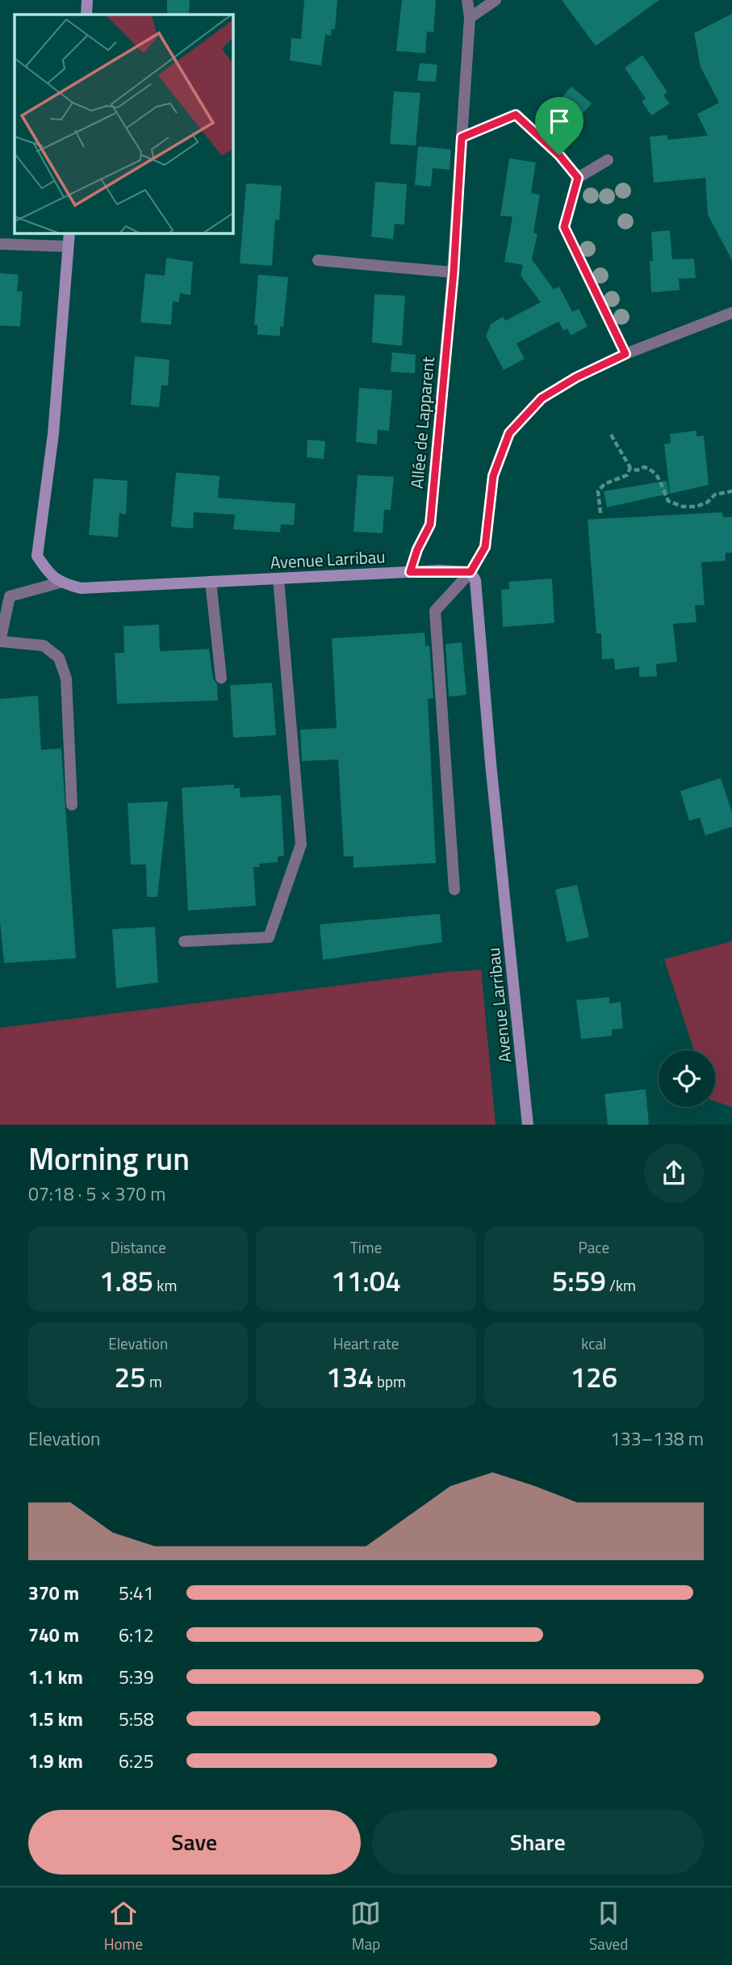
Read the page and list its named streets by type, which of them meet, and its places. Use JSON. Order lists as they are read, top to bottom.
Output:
{
  "streets": {
    "street": ["Allée de Lapparent", "Avenue Larribau"]
  },
  "crossings": [
    ["Allée de Lapparent", "Avenue Larribau"]
  ],
  "page": {
    "heading": ["Morning run", "07:18 · 5 × 370 m"],
    "stats": [
      ["Distance", "1.85 km"],
      ["Time", "11:04"],
      ["Pace", "5:59 /km"],
      ["Elevation", "25 m"],
      ["Heart rate", "134 bpm"],
      ["kcal", "126"]
    ],
    "chart": ["Elevation", "133–138 m"],
    "list": [
      {
        "name": "370 m",
        "note": "5:41"
      },
      {
        "name": "740 m",
        "note": "6:12"
      },
      {
        "name": "1.1 km",
        "note": "5:39"
      },
      {
        "name": "1.5 km",
        "note": "5:58"
      },
      {
        "name": "1.9 km",
        "note": "6:25"
      }
    ],
    "buttons": ["Save", "Share"],
    "tabs": ["Home", "Map", "Saved"]
  }
}
